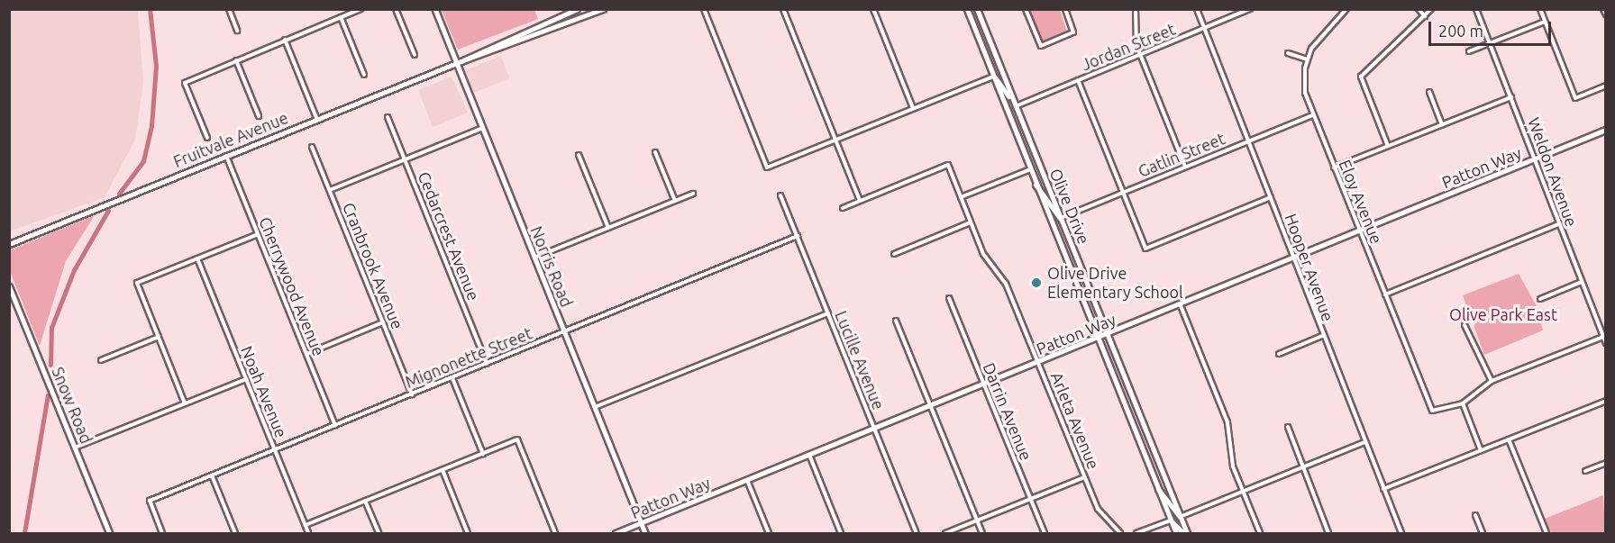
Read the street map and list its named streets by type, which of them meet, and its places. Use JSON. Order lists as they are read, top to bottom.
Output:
{
  "streets": {
    "main road": ["Fruitvale Avenue", "Olive Drive", "Snow Road"],
    "street": [
      "Jordan Street",
      "Gatlin Street",
      "Patton Way",
      "Weldon Avenue",
      "Eloy Avenue",
      "Cedarcrest Avenue",
      "Cranbrook Avenue",
      "Norris Road",
      "Hooper Avenue",
      "Cherrywood Avenue",
      "Mignonette Street",
      "Lucille Avenue",
      "Noah Avenue",
      "Darrin Avenue",
      "Arleta Avenue"
    ]
  },
  "crossings": [
    ["Jordan Street", "Olive Drive"],
    ["Jordan Street", "Hooper Avenue"],
    ["Fruitvale Avenue", "Norris Road"],
    ["Fruitvale Avenue", "Cherrywood Avenue"],
    ["Gatlin Street", "Eloy Avenue"],
    ["Gatlin Street", "Olive Drive"],
    ["Gatlin Street", "Hooper Avenue"],
    ["Patton Way", "Weldon Avenue"],
    ["Patton Way", "Eloy Avenue"],
    ["Patton Way", "Olive Drive"],
    ["Patton Way", "Norris Road"],
    ["Patton Way", "Hooper Avenue"],
    ["Patton Way", "Lucille Avenue"],
    ["Patton Way", "Darrin Avenue"],
    ["Patton Way", "Arleta Avenue"],
    ["Cedarcrest Avenue", "Mignonette Street"],
    ["Cranbrook Avenue", "Mignonette Street"],
    ["Norris Road", "Mignonette Street"],
    ["Cherrywood Avenue", "Mignonette Street"],
    ["Mignonette Street", "Lucille Avenue"],
    ["Mignonette Street", "Noah Avenue"]
  ],
  "parks": ["Olive Park East"],
  "places": ["Olive Drive Elementary School"],
  "scale_bar": "200 m"
}
